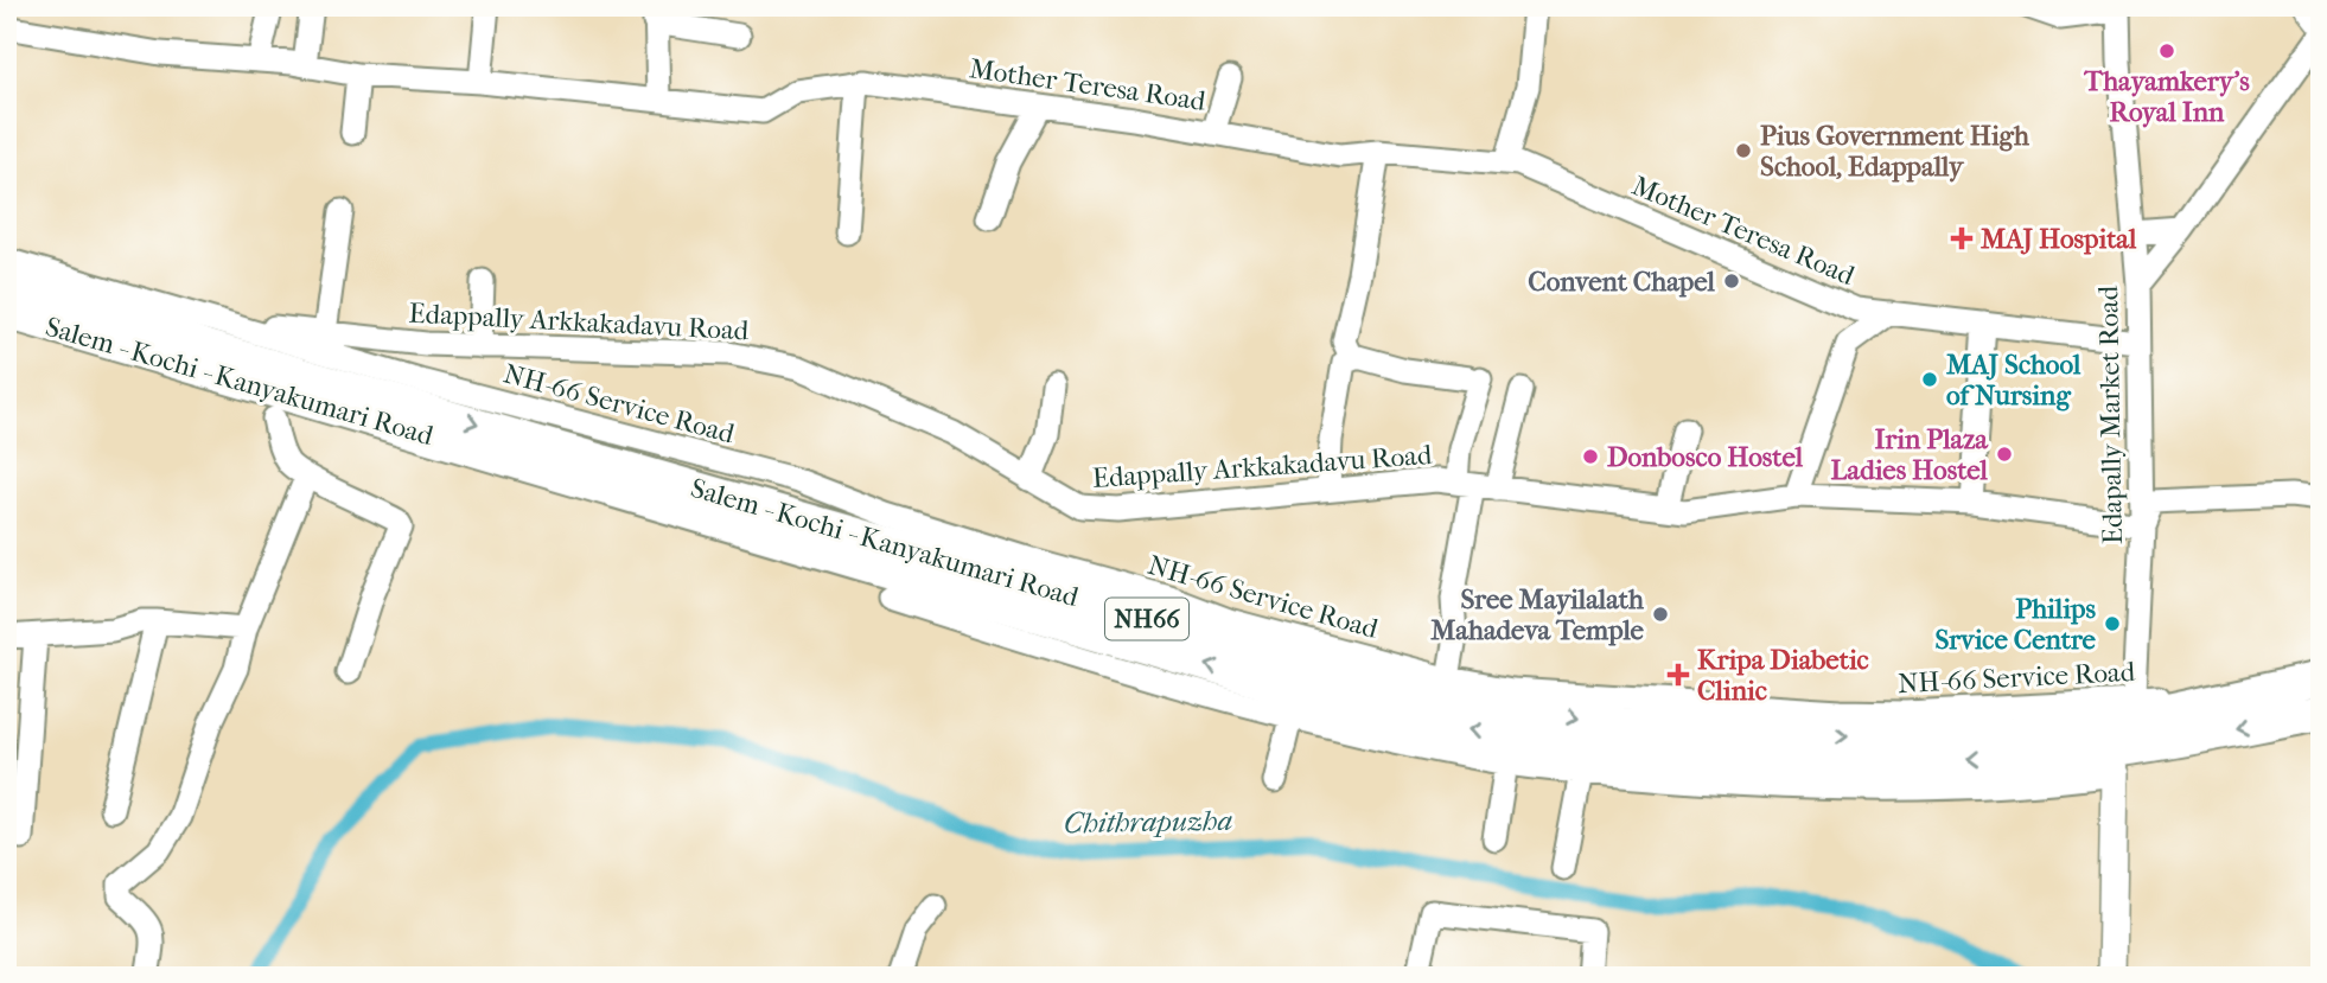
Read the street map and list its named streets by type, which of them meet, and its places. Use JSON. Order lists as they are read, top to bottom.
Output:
{
  "streets": {
    "highway": ["Salem - Kochi - Kanyakumari Road", "NH66"],
    "street": [
      "Mother Teresa Road",
      "Edappally Arkkakadavu Road",
      "NH-66 Service Road",
      "Edapally Market Road"
    ]
  },
  "crossings": [
    ["Mother Teresa Road", "Edapally Market Road"],
    ["Edappally Arkkakadavu Road", "NH-66 Service Road"],
    ["Edappally Arkkakadavu Road", "Edapally Market Road"],
    ["Salem - Kochi - Kanyakumari Road", "NH-66 Service Road"],
    ["Salem - Kochi - Kanyakumari Road", "Edapally Market Road"],
    ["NH-66 Service Road", "Edapally Market Road"]
  ],
  "water": ["Chithrapuzha"],
  "places": {
    "other": [
      "Thayamkery's Royal Inn",
      "Pius Government High School, Edappally",
      "Convent Chapel",
      "MAJ School of Nursing",
      "Irin Plaza Ladies Hostel",
      "Donbosco Hostel",
      "Sree Mayilalath Mahadeva Temple",
      "Philips Srvice Centre"
    ],
    "health": ["MAJ Hospital", "Kripa Diabetic Clinic"]
  }
}
